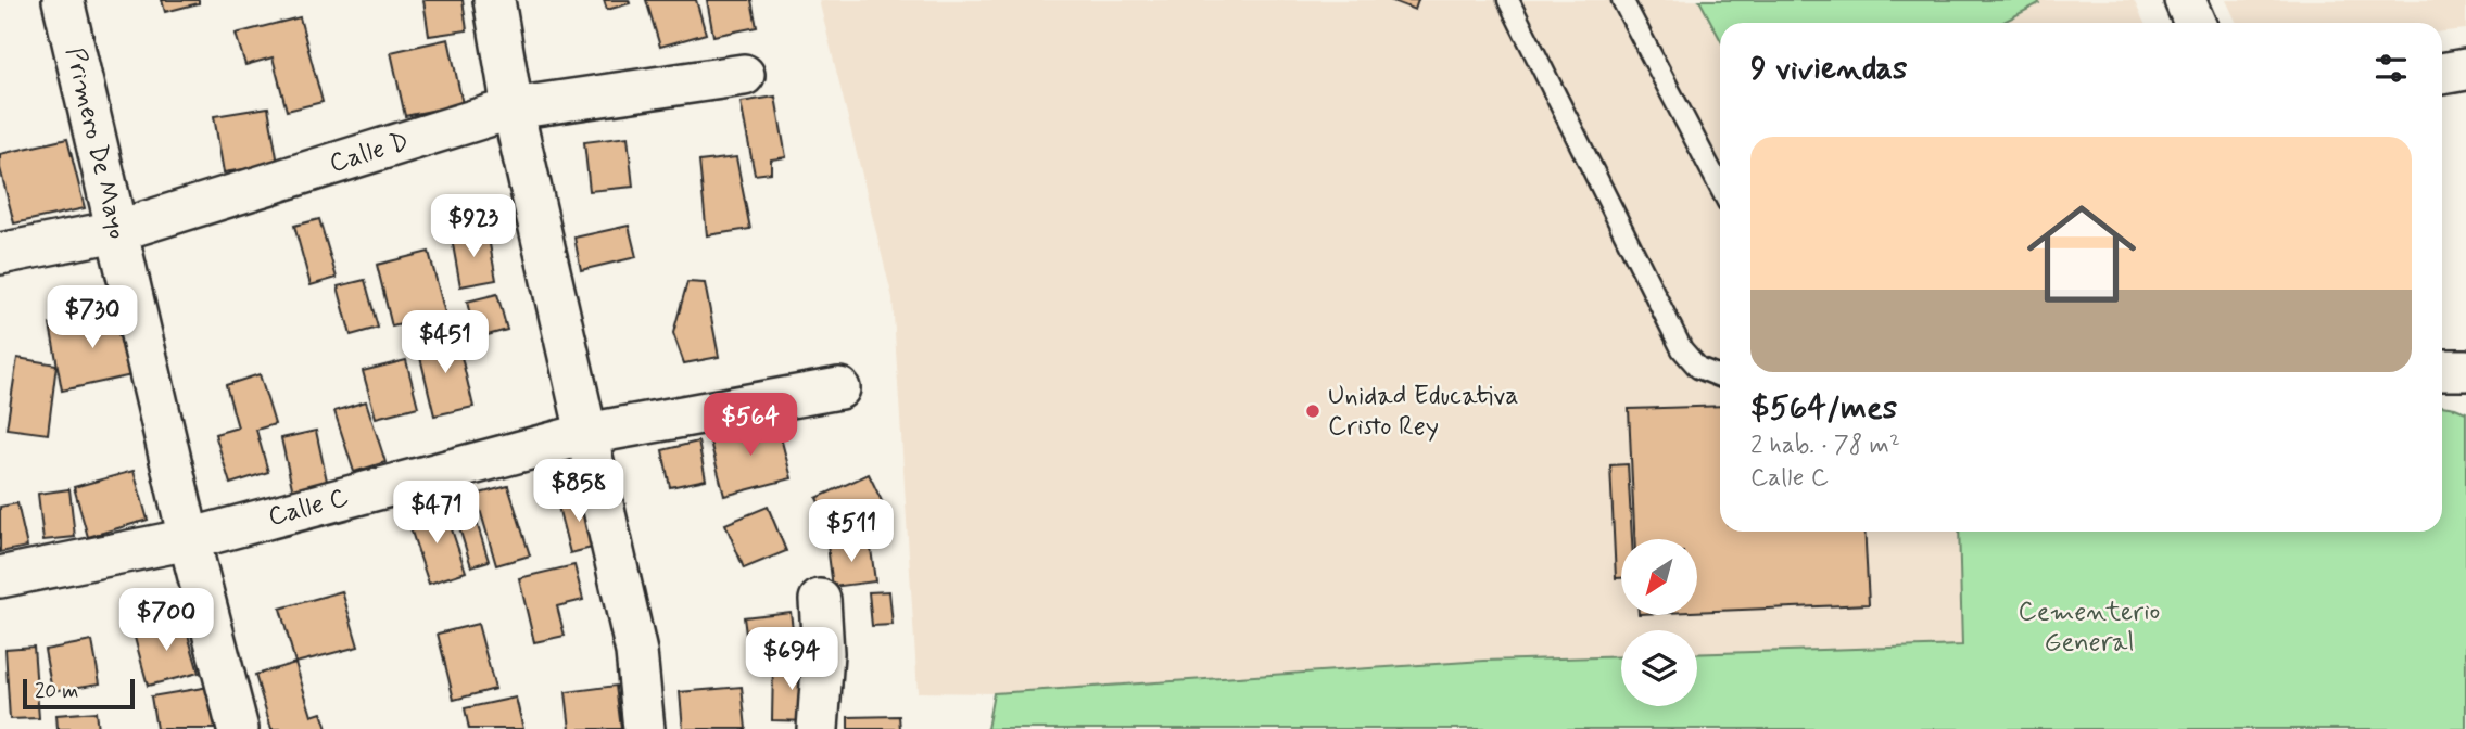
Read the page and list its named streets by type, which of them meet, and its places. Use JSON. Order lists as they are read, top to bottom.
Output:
{
  "streets": {
    "street": ["Primero De Mayo", "Calle D", "Calle C"]
  },
  "crossings": [
    ["Primero De Mayo", "Calle D"],
    ["Primero De Mayo", "Calle C"]
  ],
  "parks": ["Cementerio General"],
  "places": ["Unidad Educativa Cristo Rey"],
  "scale_bar": "20 m",
  "north": "bottom left",
  "page": {
    "heading": "9 viviendas",
    "list": [
      {
        "name": "$564/mes",
        "note": "2 hab. · 78 m² · Calle C"
      }
    ],
    "price": [
      "$923",
      "$730",
      "$451",
      "$564",
      "$858",
      "$471",
      "$511",
      "$700",
      "$694"
    ],
    "scale": "20 m"
  }
}
